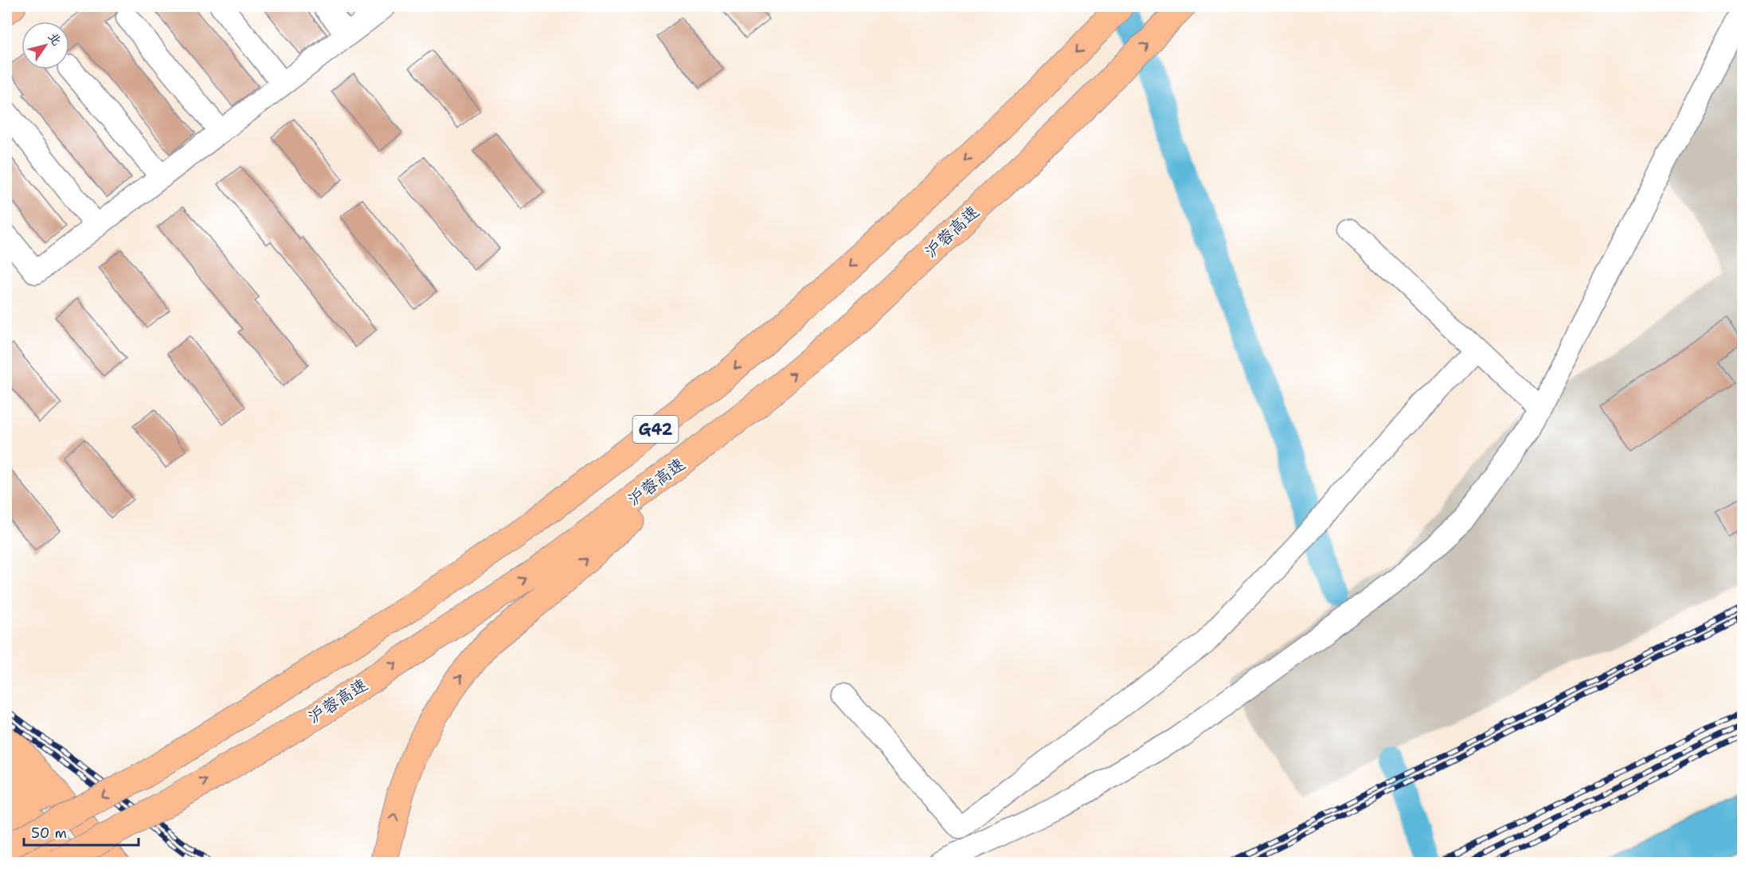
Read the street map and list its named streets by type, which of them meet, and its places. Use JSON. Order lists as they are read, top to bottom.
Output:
{
  "streets": {
    "main road": ["沪蓉高速", "G42"]
  },
  "scale_bar": "50 m",
  "north": "top right"
}
